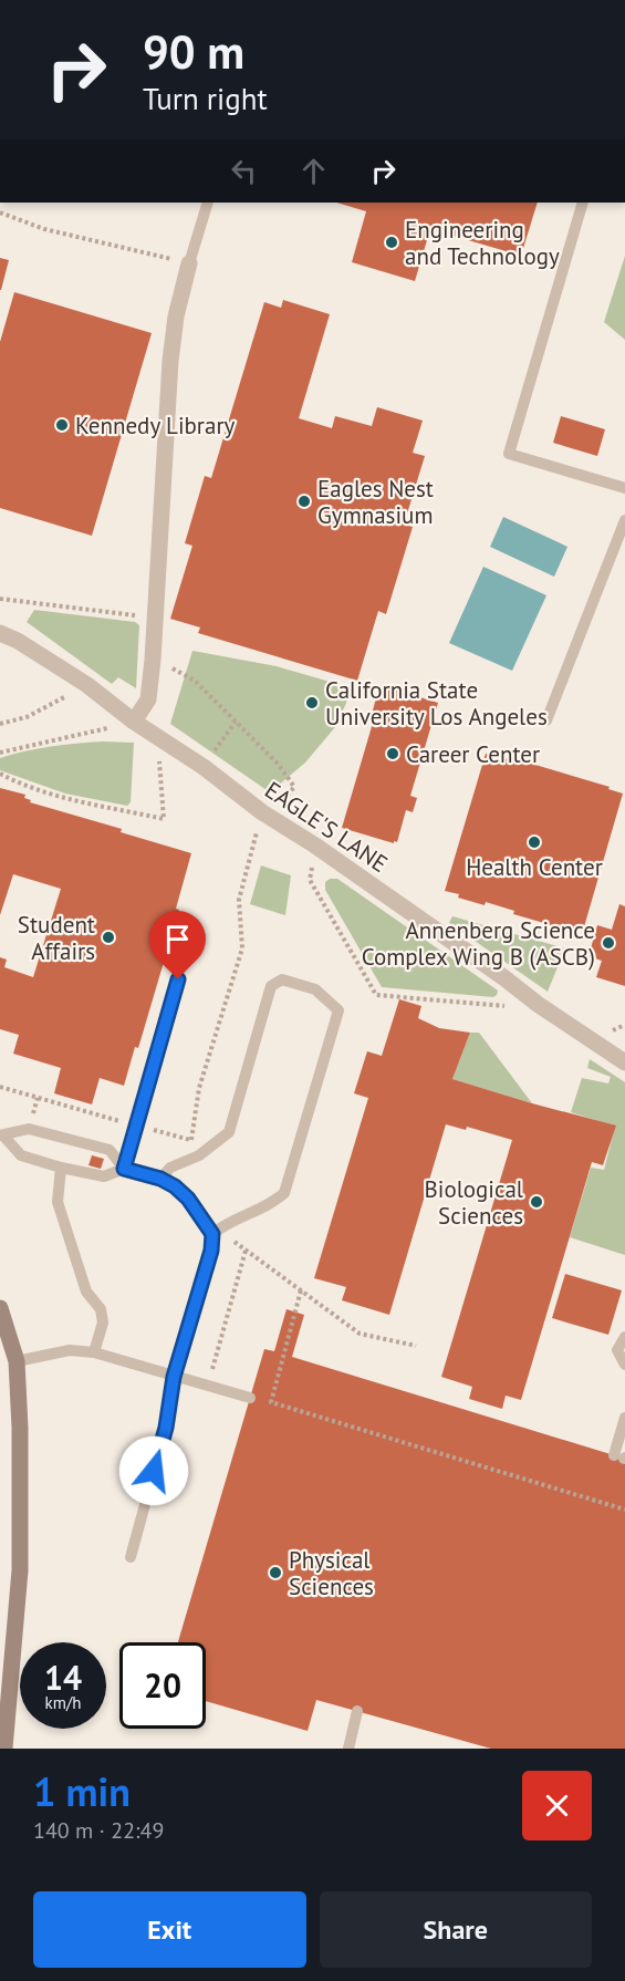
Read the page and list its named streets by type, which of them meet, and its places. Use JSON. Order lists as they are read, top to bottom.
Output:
{
  "streets": {
    "street": ["EAGLE'S LANE"]
  },
  "places": [
    "Engineering and Technology",
    "Kennedy Library",
    "Eagles Nest Gymnasium",
    "California State University Los Angeles",
    "Career Center",
    "Health Center",
    "Student Affairs",
    "Annenberg Science Complex Wing B (ASCB)",
    "Biological Sciences",
    "Physical Sciences"
  ],
  "page": {
    "turn": ["90 m", "Turn right"],
    "speed": "14 km/h",
    "limit": "20",
    "heading": ["1 min", "140 m · 22:49"],
    "buttons": ["Exit", "Share"]
  }
}
